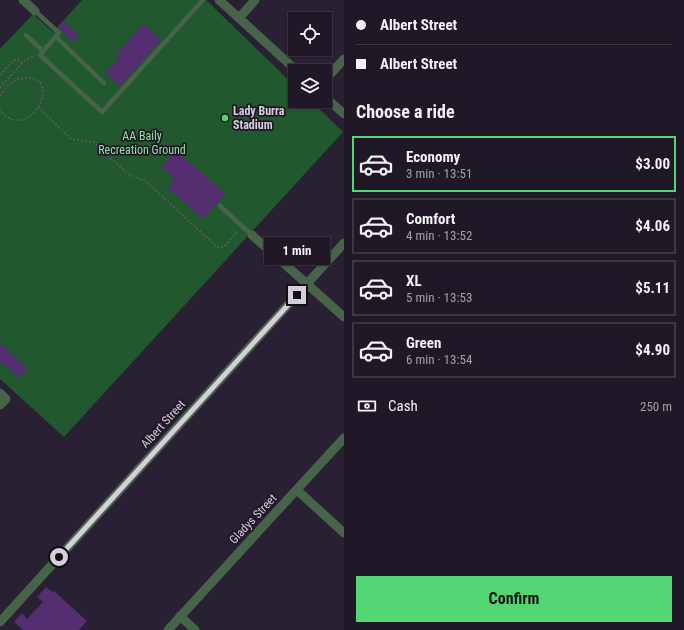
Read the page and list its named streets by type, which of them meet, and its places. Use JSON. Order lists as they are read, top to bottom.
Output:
{
  "streets": {
    "street": ["Albert Street", "Gladys Street"]
  },
  "parks": ["AA Baily Recreation Ground"],
  "places": ["Lady Burra Stadium"],
  "page": {
    "banner": ["Albert Street", "Albert Street"],
    "heading": "Choose a ride",
    "list": [
      {
        "name": "Economy",
        "note": "3 min · 13:51",
        "value": "$3.00"
      },
      {
        "name": "Comfort",
        "note": "4 min · 13:52",
        "value": "$4.06"
      },
      {
        "name": "XL",
        "note": "5 min · 13:53",
        "value": "$5.11"
      },
      {
        "name": "Green",
        "note": "6 min · 13:54",
        "value": "$4.90"
      }
    ],
    "bubble": "1 min",
    "pay": ["Cash", "250 m"],
    "buttons": "Confirm"
  }
}
